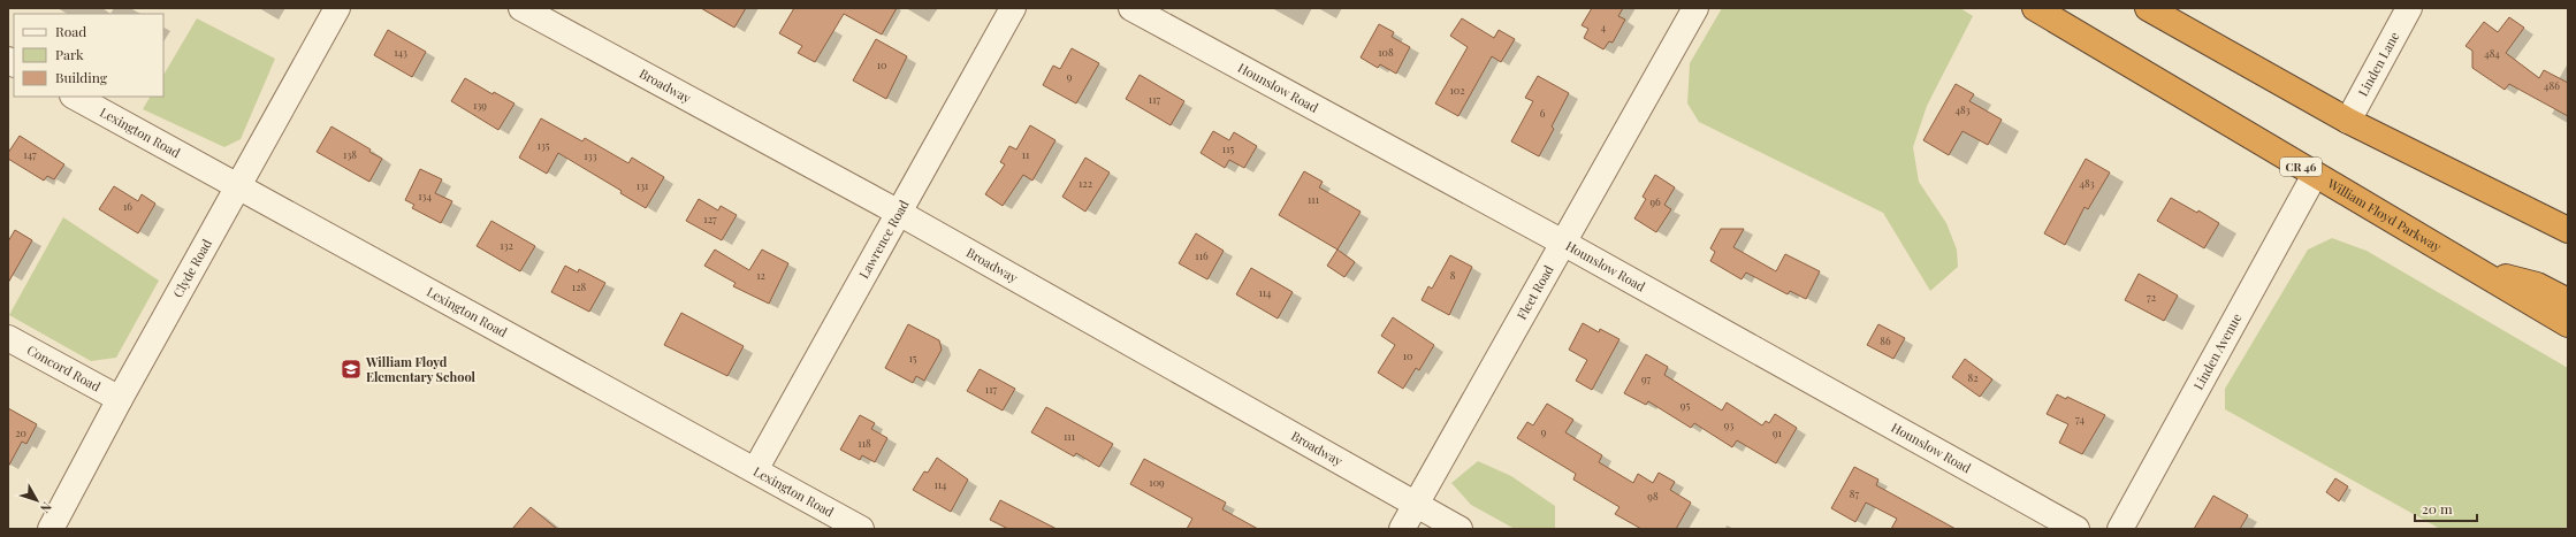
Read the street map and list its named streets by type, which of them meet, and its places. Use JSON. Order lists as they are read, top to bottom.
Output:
{
  "streets": {
    "highway": ["CR 46", "William Floyd Parkway"],
    "street": [
      "Linden Lane",
      "Broadway",
      "Hounslow Road",
      "Lexington Road",
      "Lawrence Road",
      "Clyde Road",
      "Fleet Road",
      "Linden Avenue",
      "Concord Road"
    ]
  },
  "crossings": [
    ["Broadway", "Lawrence Road"],
    ["Broadway", "Fleet Road"],
    ["Hounslow Road", "Fleet Road"],
    ["Lexington Road", "Lawrence Road"],
    ["Lexington Road", "Clyde Road"],
    ["William Floyd Parkway", "Linden Avenue"],
    ["Clyde Road", "Concord Road"]
  ],
  "places": {
    "school or university": ["William Floyd Elementary School"]
  },
  "house_numbers": [
    "4",
    "143",
    "108",
    "484",
    "10",
    "9",
    "486",
    "102",
    "117",
    "139",
    "483",
    "6",
    "135",
    "115",
    "147",
    "138",
    "11",
    "133",
    "122",
    "483",
    "131",
    "134",
    "111",
    "96",
    "16",
    "127",
    "132",
    "116",
    "12",
    "8",
    "128",
    "114",
    "72",
    "86",
    "10",
    "15",
    "82",
    "97",
    "117",
    "95",
    "74",
    "93",
    "9",
    "20",
    "91",
    "111",
    "118",
    "109",
    "114",
    "87",
    "98"
  ],
  "legend": ["Road", "Park", "Building"],
  "scale_bar": "20 m",
  "north": "bottom right"
}
